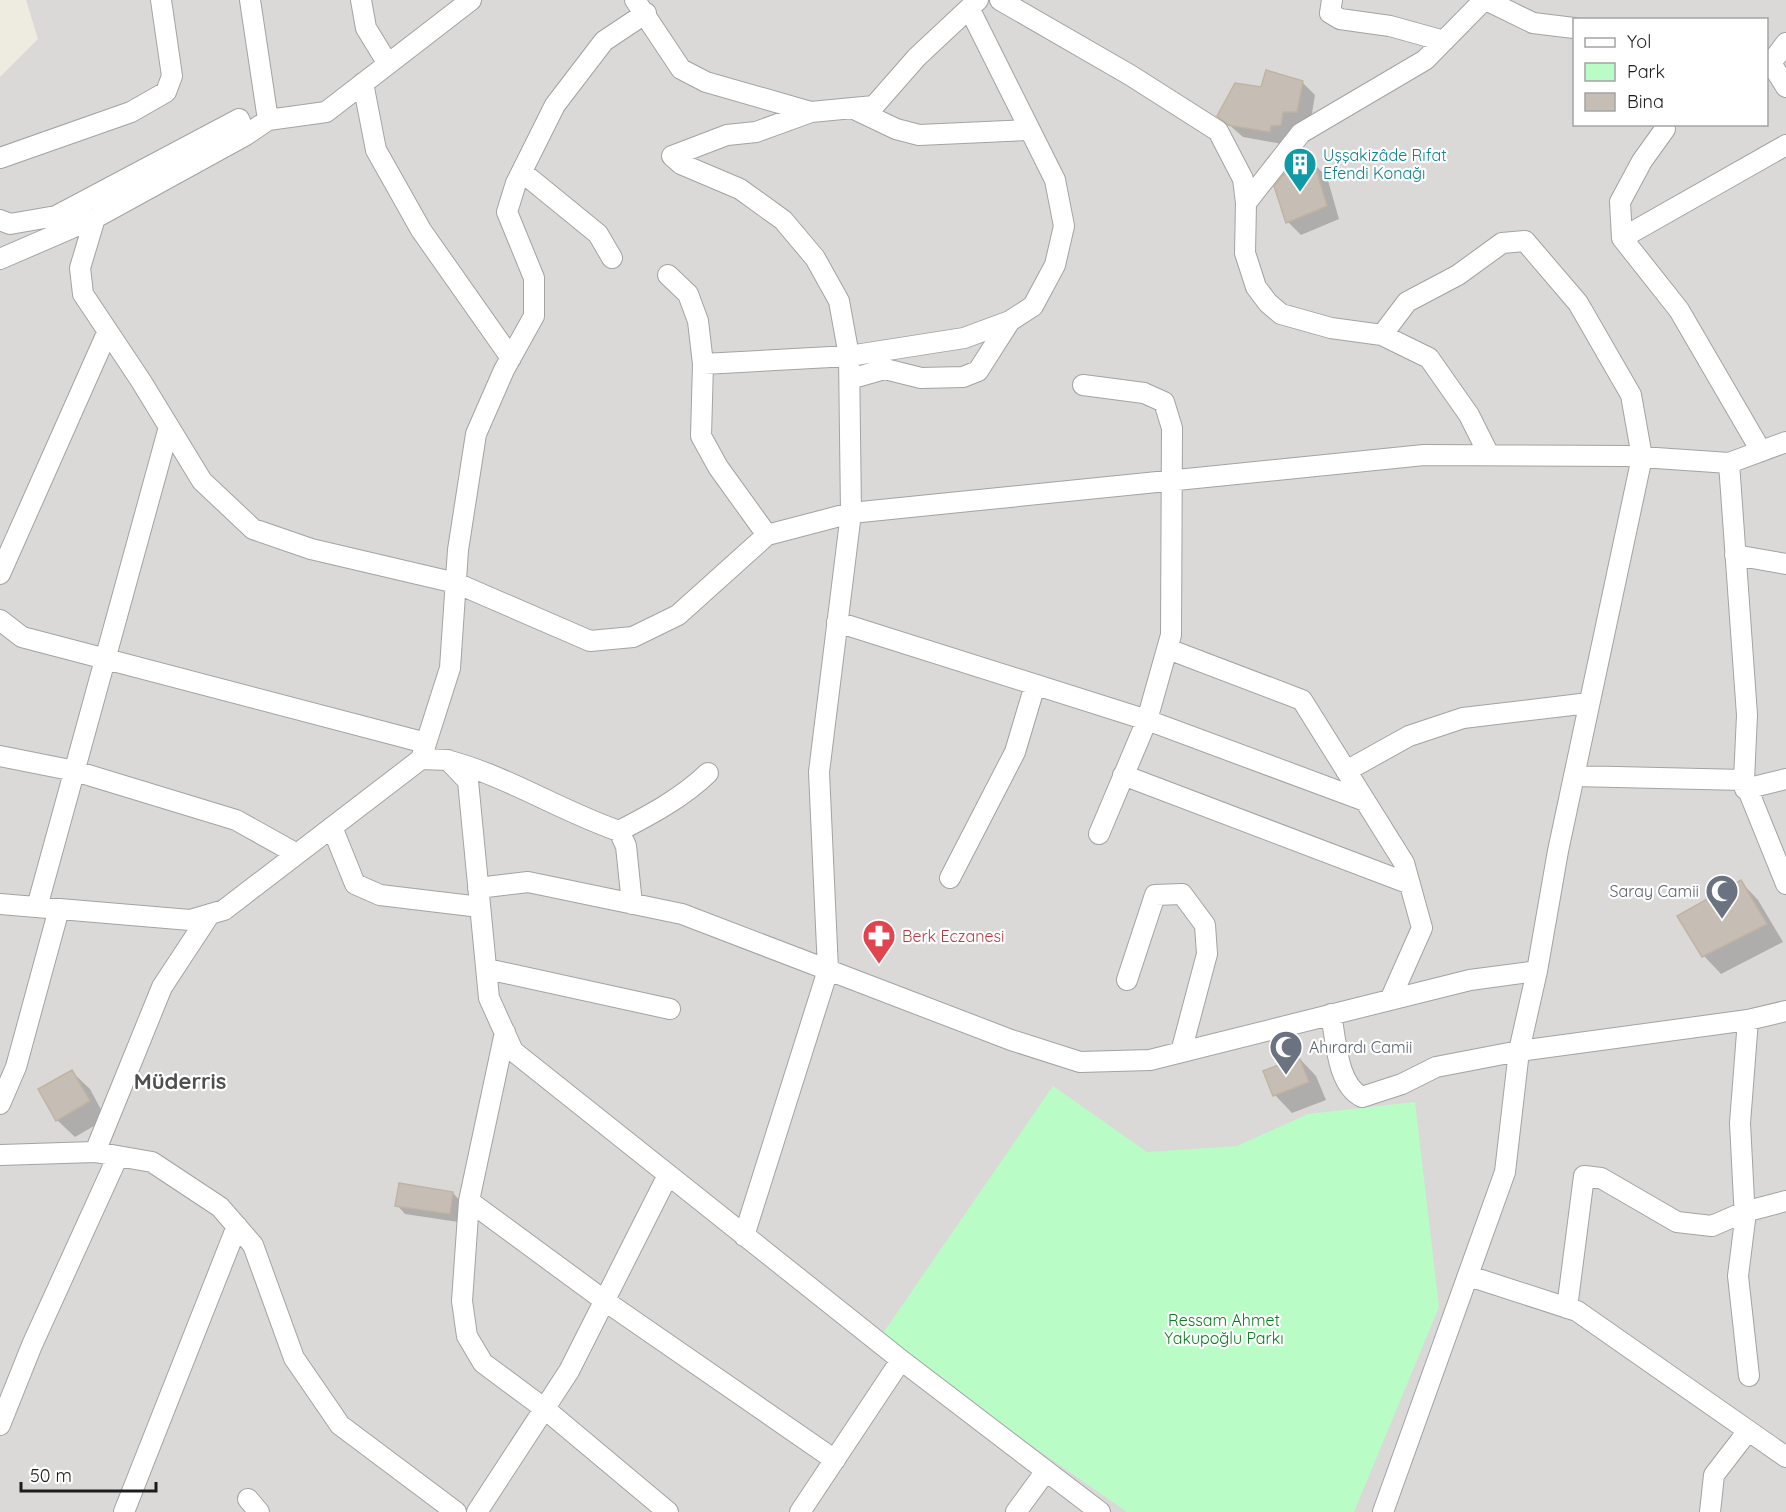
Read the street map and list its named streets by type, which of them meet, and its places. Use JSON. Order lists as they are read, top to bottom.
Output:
{
  "districts": ["Müderris"],
  "parks": ["Ressam Ahmet Yakupoğlu Parkı"],
  "places": {
    "building": ["Uşşakizâde Rıfat Efendi Konağı"],
    "mosque": ["Saray Camii", "Ahırardı Camii"],
    "pharmacy": ["Berk Eczanesi"]
  },
  "legend": ["Yol", "Park", "Bina"],
  "scale_bar": "50 m"
}
